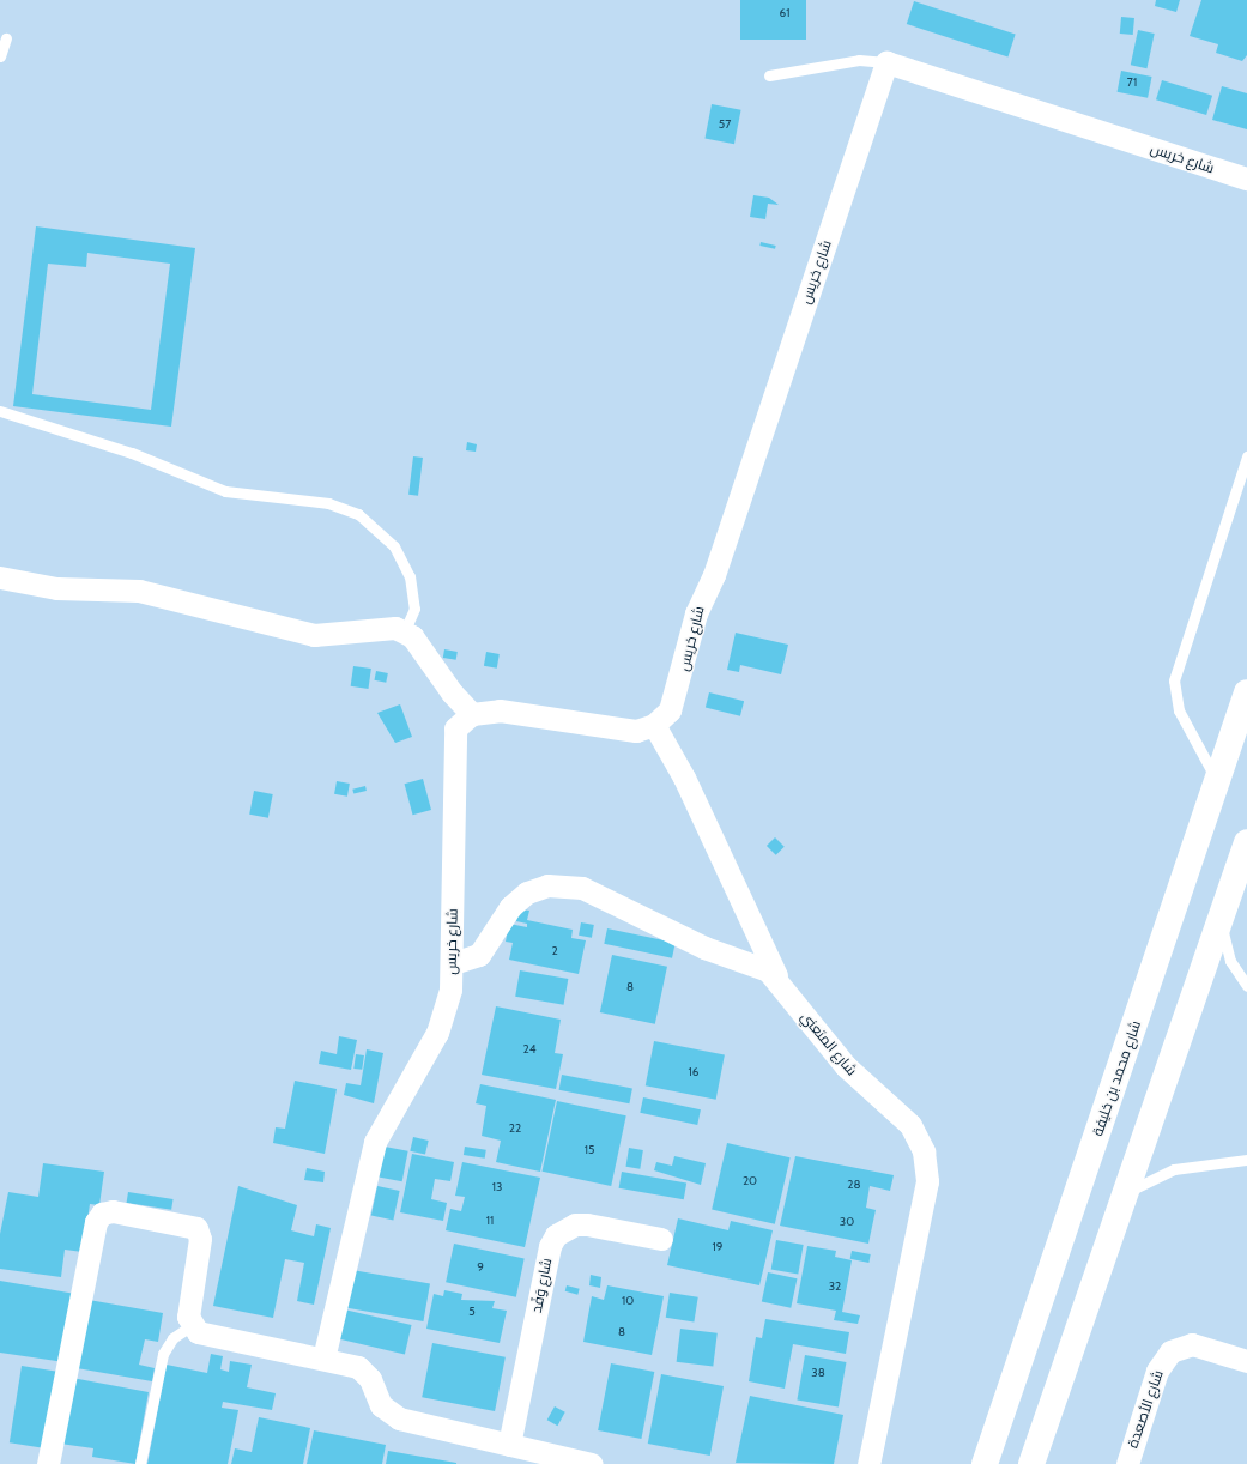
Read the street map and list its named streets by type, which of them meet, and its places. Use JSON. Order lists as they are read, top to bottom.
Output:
{
  "streets": {
    "highway": ["شارع محمد بن خليفة"],
    "street": [
      "شارع خريس",
      "شارع المتعني",
      "شارع وَفْد",
      "شارع الأصعدة"
    ]
  },
  "crossings": [
    ["شارع خريس", "شارع المتعني"]
  ],
  "house_numbers": [
    "61",
    "71",
    "57",
    "2",
    "8",
    "24",
    "16",
    "22",
    "15",
    "20",
    "28",
    "13",
    "11",
    "30",
    "19",
    "9",
    "32",
    "10",
    "5",
    "8",
    "38"
  ]
}
